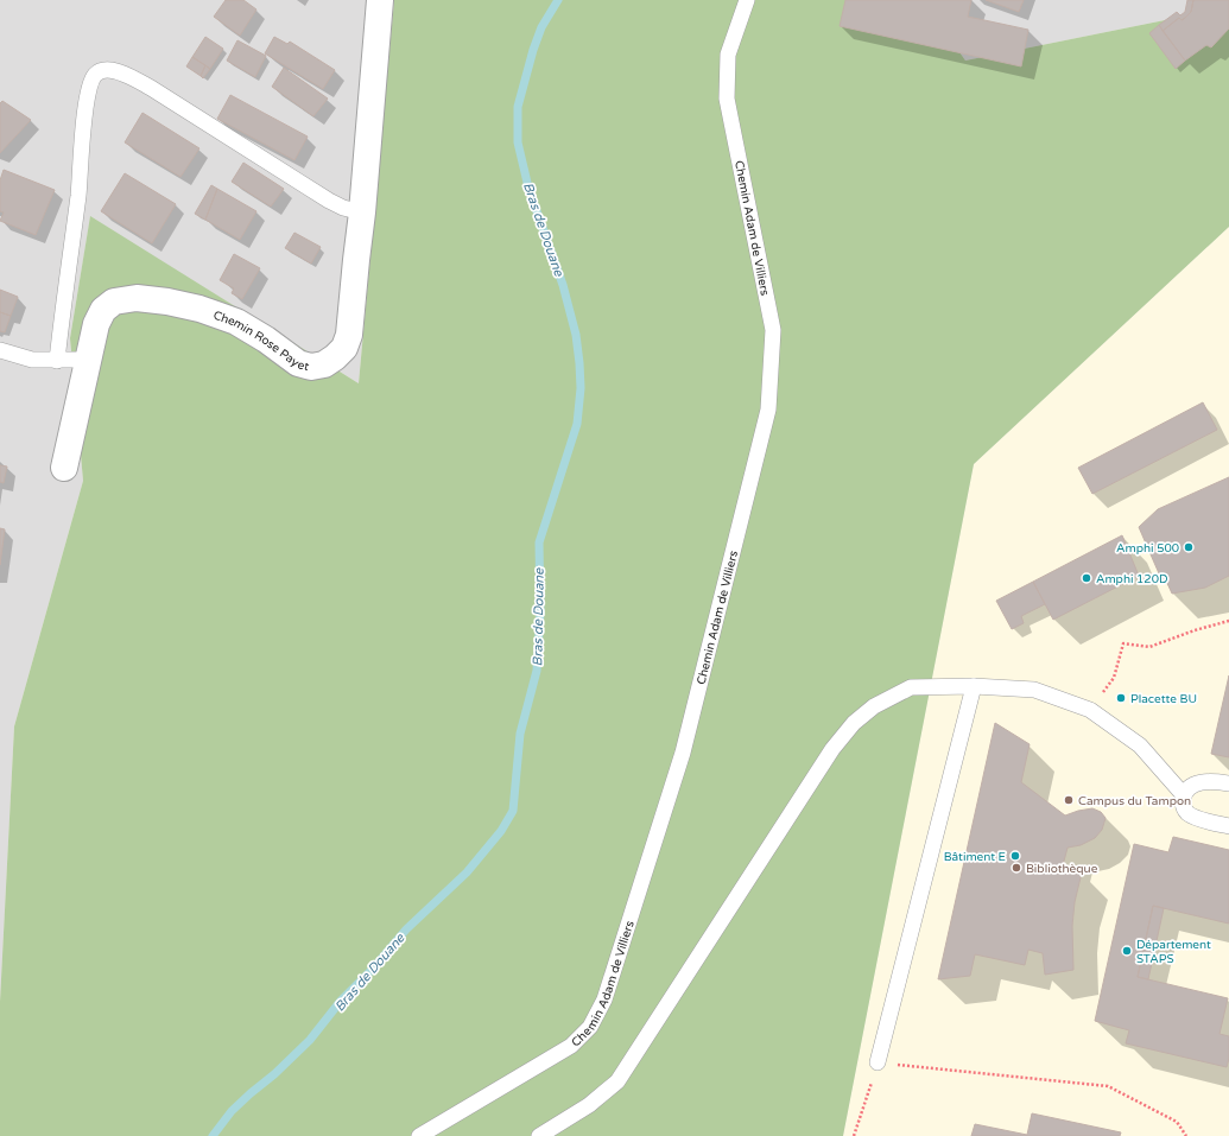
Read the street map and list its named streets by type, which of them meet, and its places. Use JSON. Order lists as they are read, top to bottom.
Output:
{
  "streets": {
    "street": ["Chemin Rose Payet"],
    "lane": ["Chemin Adam de Villiers"]
  },
  "water": ["Bras de Douane"],
  "places": [
    "Amphi 500",
    "Amphi 120D",
    "Placette BU",
    "Campus du Tampon",
    "Bâtiment E",
    "Bibliothèque",
    "Département STAPS"
  ]
}
